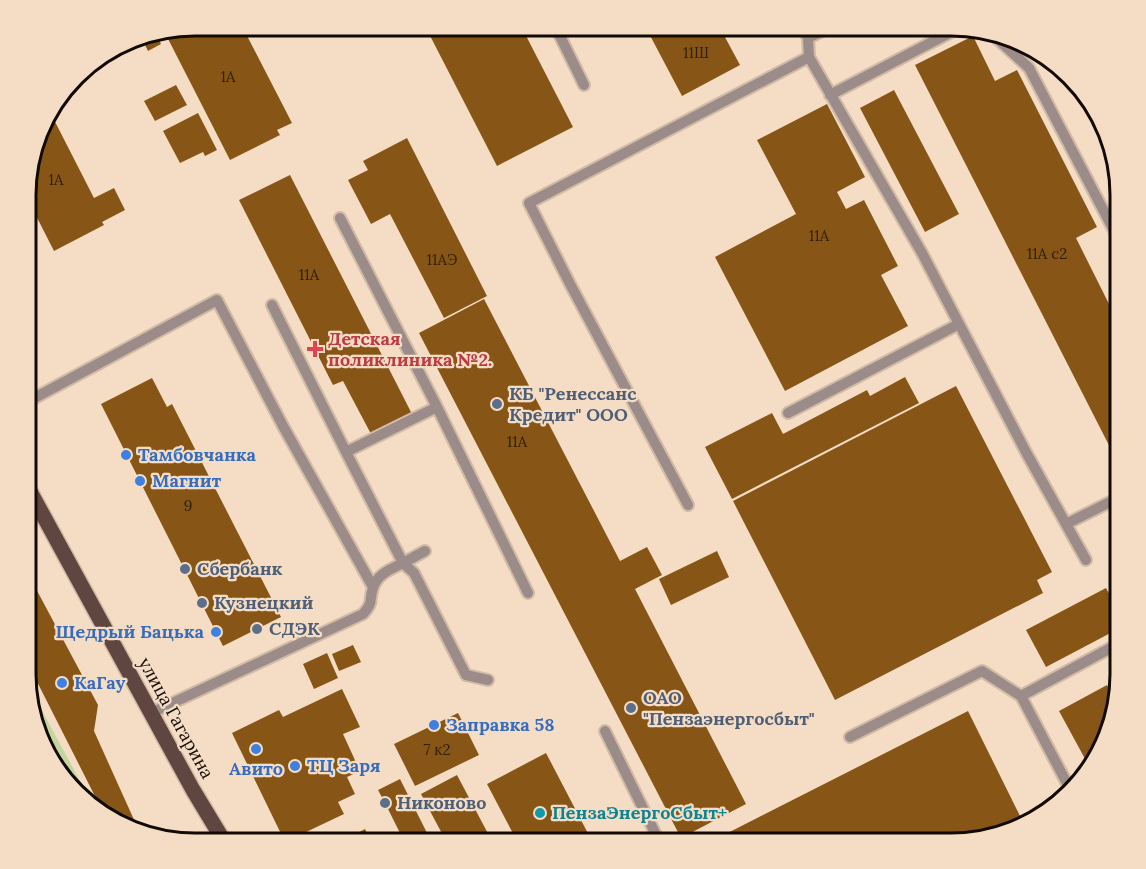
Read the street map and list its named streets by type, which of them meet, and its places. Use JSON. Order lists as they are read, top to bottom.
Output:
{
  "streets": {
    "main road": ["улица Гагарина"]
  },
  "places": {
    "health": ["Детская поликлиника №2."],
    "other": [
      "КБ \"Ренессанс Кредит\" ООО",
      "Тамбовчанка",
      "Магнит",
      "Сбербанк",
      "Кузнецкий",
      "СДЭК",
      "Щедрый Бацька",
      "КаГау",
      "ОАО \"Пензаэнергосбыт\"",
      "Заправка 58",
      "Авито",
      "ТЦ Заря",
      "Никоново",
      "ПензаЭнергоСбыт+"
    ]
  },
  "house_numbers": [
    "11Ш",
    "1А",
    "1А",
    "11А",
    "11А с2",
    "11АЭ",
    "11А",
    "11А",
    "9",
    "7 к2"
  ]
}
